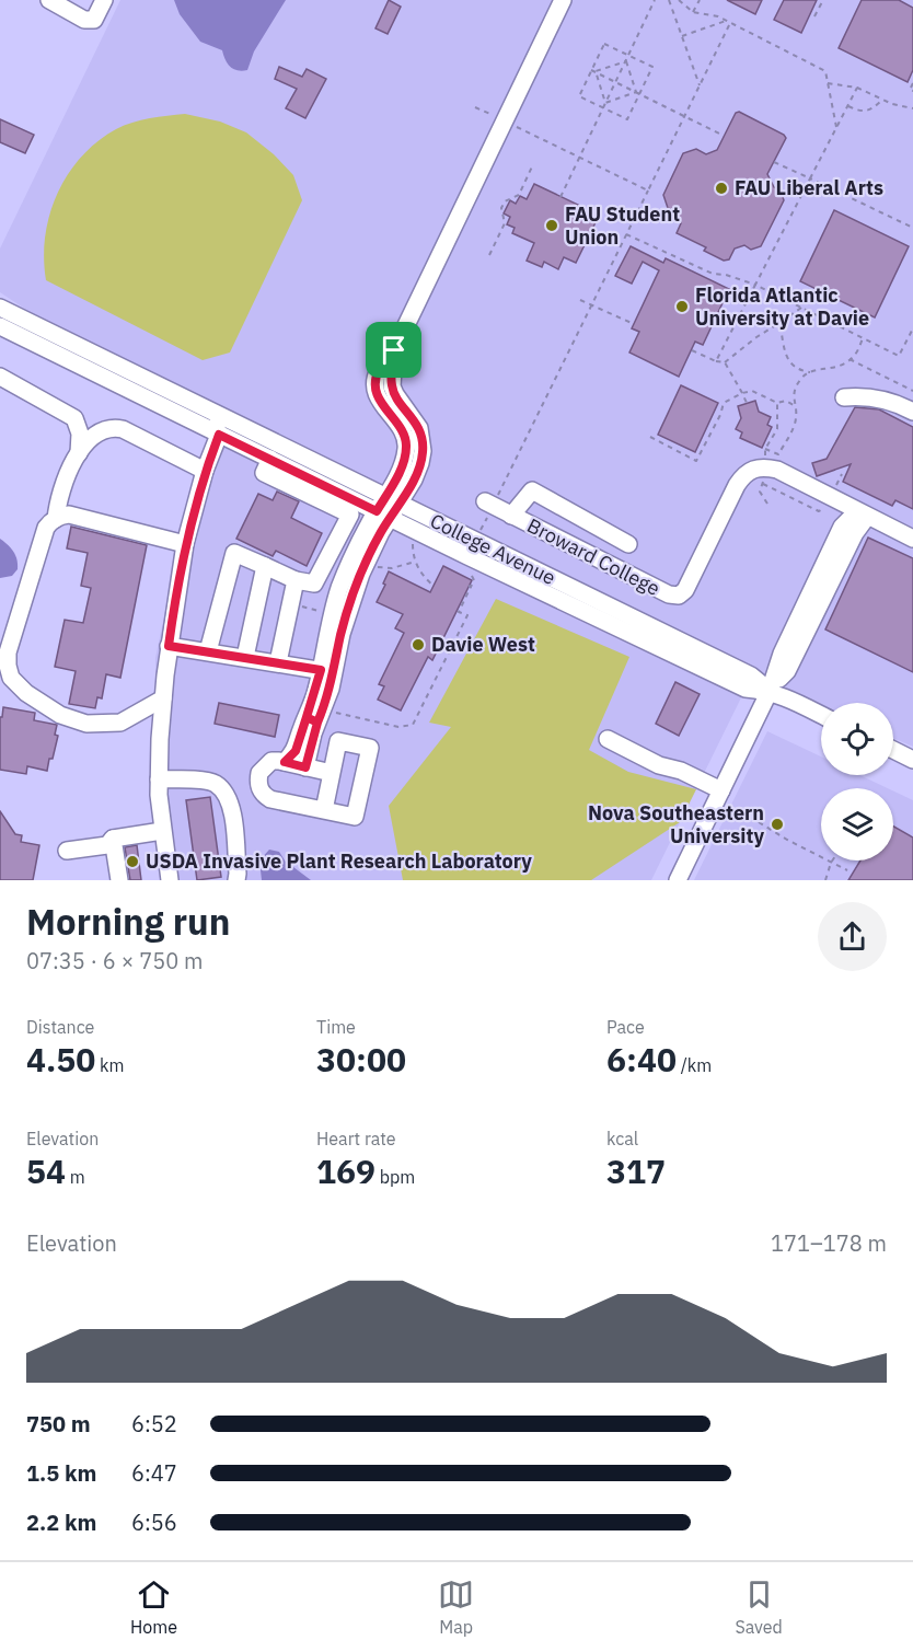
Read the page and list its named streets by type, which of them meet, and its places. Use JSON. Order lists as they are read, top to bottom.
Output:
{
  "streets": {
    "street": ["College Avenue", "Broward College"]
  },
  "places": [
    "FAU Liberal Arts",
    "FAU Student Union",
    "Florida Atlantic University at Davie",
    "Davie West",
    "Nova Southeastern University",
    "USDA Invasive Plant Research Laboratory"
  ],
  "page": {
    "heading": ["Morning run", "07:35 · 6 × 750 m"],
    "stats": [
      ["Distance", "4.50 km"],
      ["Time", "30:00"],
      ["Pace", "6:40 /km"],
      ["Elevation", "54 m"],
      ["Heart rate", "169 bpm"],
      ["kcal", "317"]
    ],
    "chart": ["Elevation", "171–178 m"],
    "list": [
      {
        "name": "750 m",
        "note": "6:52"
      },
      {
        "name": "1.5 km",
        "note": "6:47"
      },
      {
        "name": "2.2 km",
        "note": "6:56"
      }
    ],
    "tabs": ["Home", "Map", "Saved"]
  }
}
